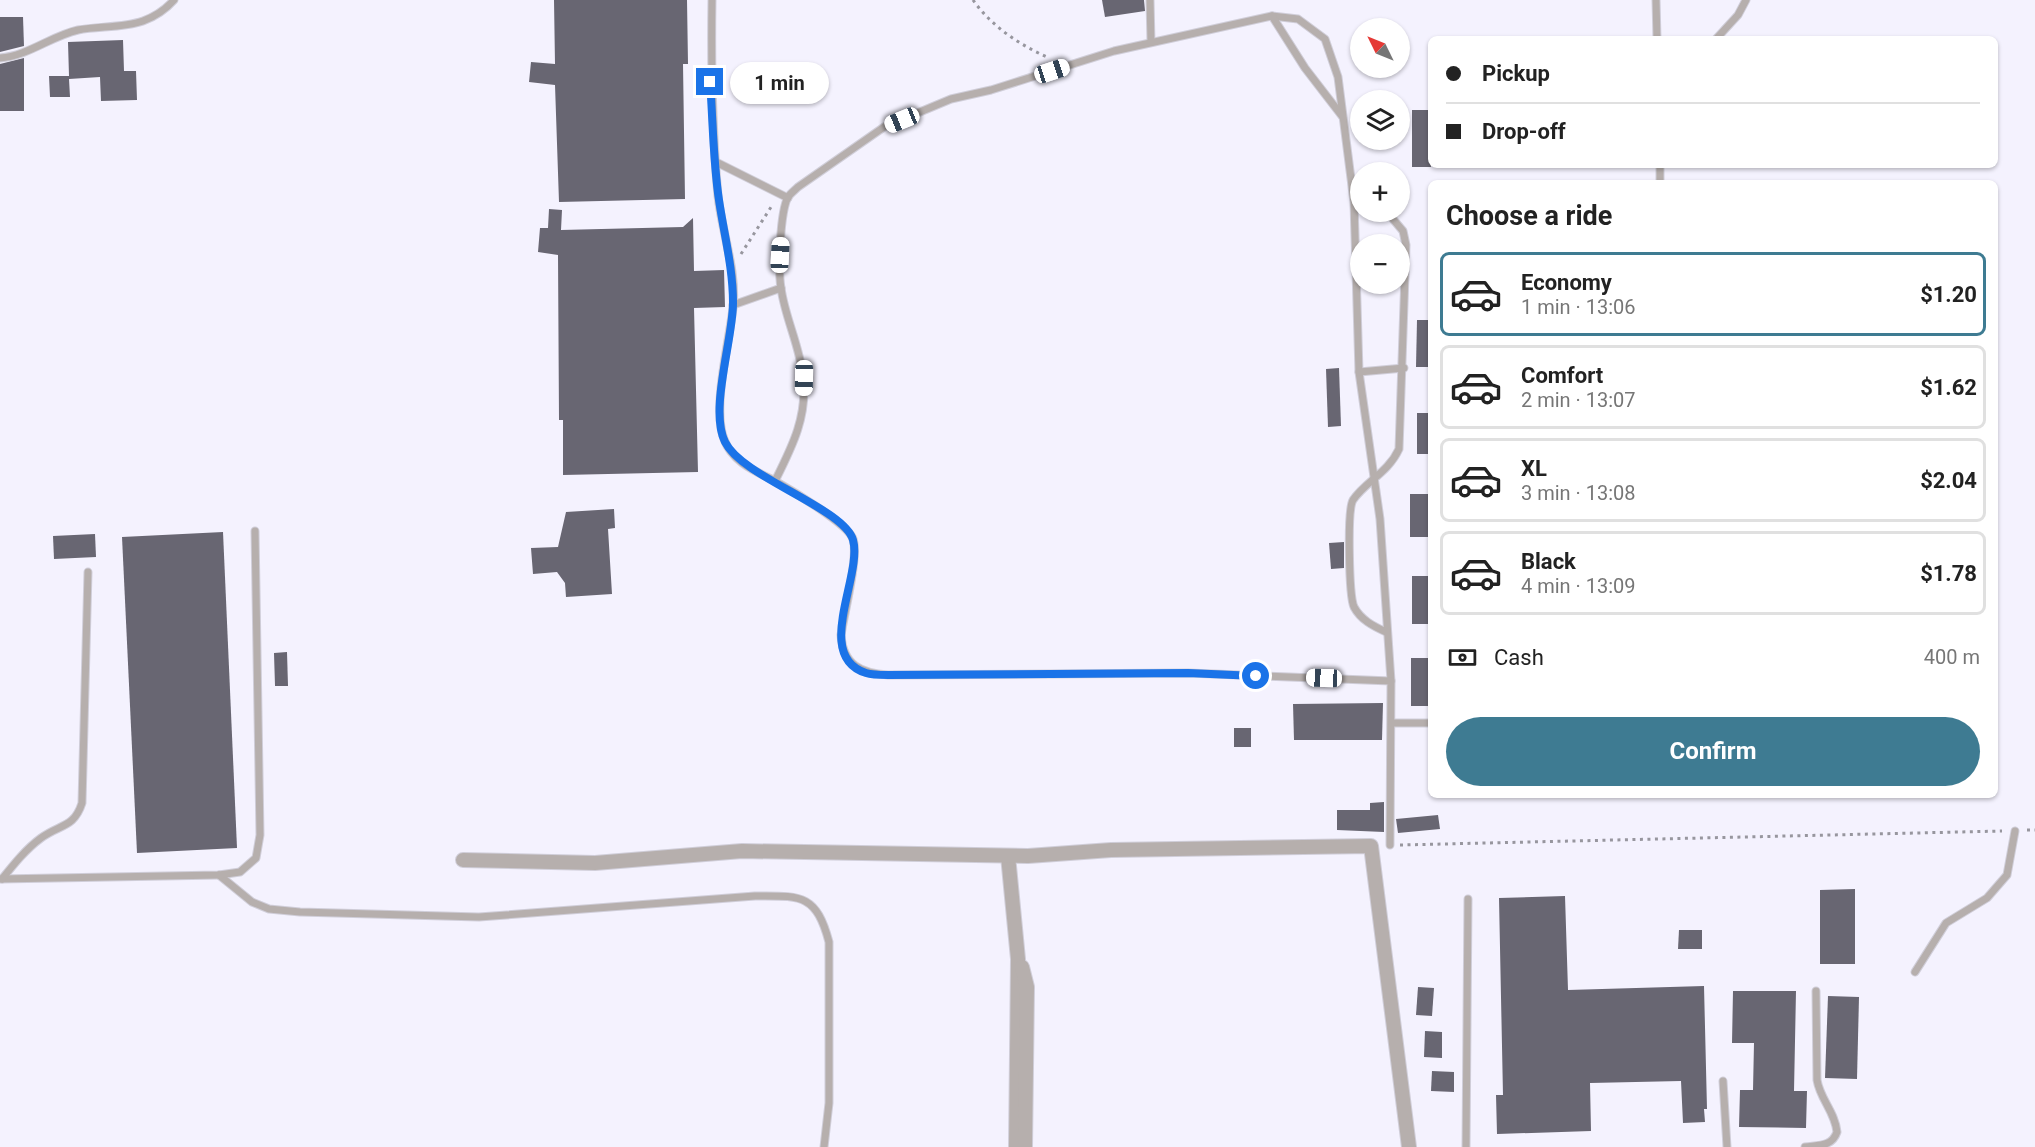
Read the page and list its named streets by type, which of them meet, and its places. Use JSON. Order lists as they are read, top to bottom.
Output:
{
  "north": "top left",
  "page": {
    "map_buttons": ["+", "−"],
    "banner": ["Pickup", "Drop-off"],
    "bubble": "1 min",
    "heading": "Choose a ride",
    "list": [
      {
        "name": "Economy",
        "note": "1 min · 13:06",
        "value": "$1.20"
      },
      {
        "name": "Comfort",
        "note": "2 min · 13:07",
        "value": "$1.62"
      },
      {
        "name": "XL",
        "note": "3 min · 13:08",
        "value": "$2.04"
      },
      {
        "name": "Black",
        "note": "4 min · 13:09",
        "value": "$1.78"
      }
    ],
    "pay": ["Cash", "400 m"],
    "buttons": "Confirm"
  }
}
